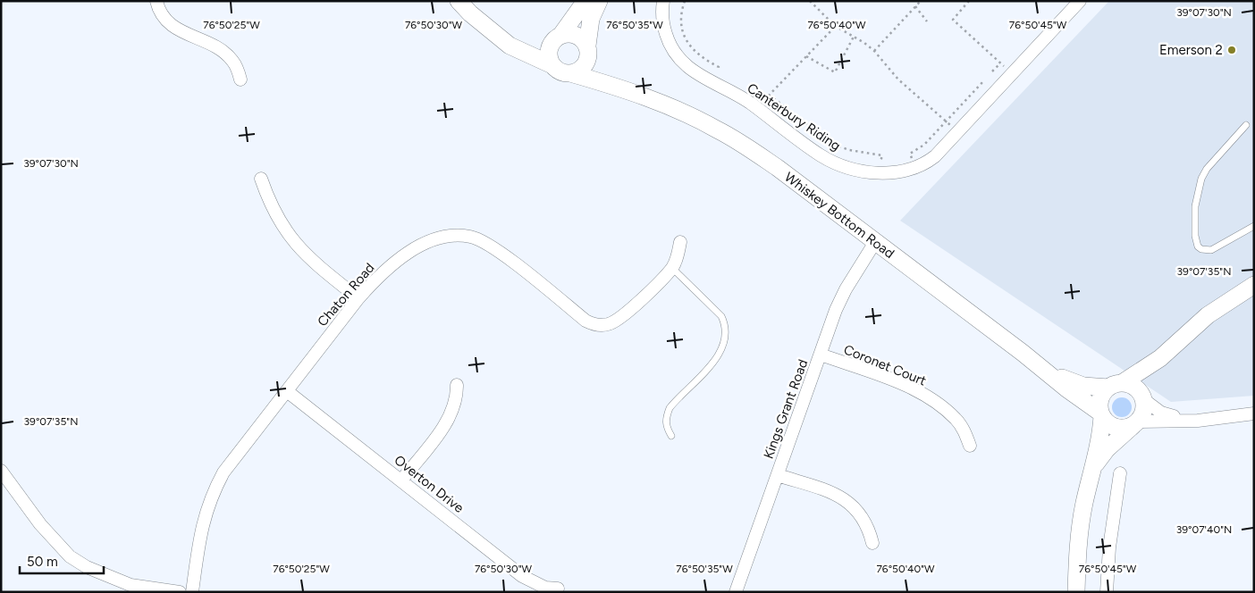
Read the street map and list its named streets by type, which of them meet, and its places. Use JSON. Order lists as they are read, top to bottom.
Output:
{
  "streets": {
    "street": [
      "Canterbury Riding",
      "Whiskey Bottom Road",
      "Chaton Road",
      "Coronet Court",
      "Kings Grant Road",
      "Overton Drive"
    ]
  },
  "crossings": [
    ["Whiskey Bottom Road", "Kings Grant Road"],
    ["Chaton Road", "Overton Drive"],
    ["Coronet Court", "Kings Grant Road"]
  ],
  "places": ["Emerson 2"],
  "scale_bar": "50 m",
  "coordinates": [
    "39°07'30\"N",
    "76°50'25\"W",
    "76°50'30\"W",
    "76°50'35\"W",
    "76°50'40\"W",
    "76°50'45\"W",
    "39°07'35\"N",
    "39°07'40\"N"
  ]
}
